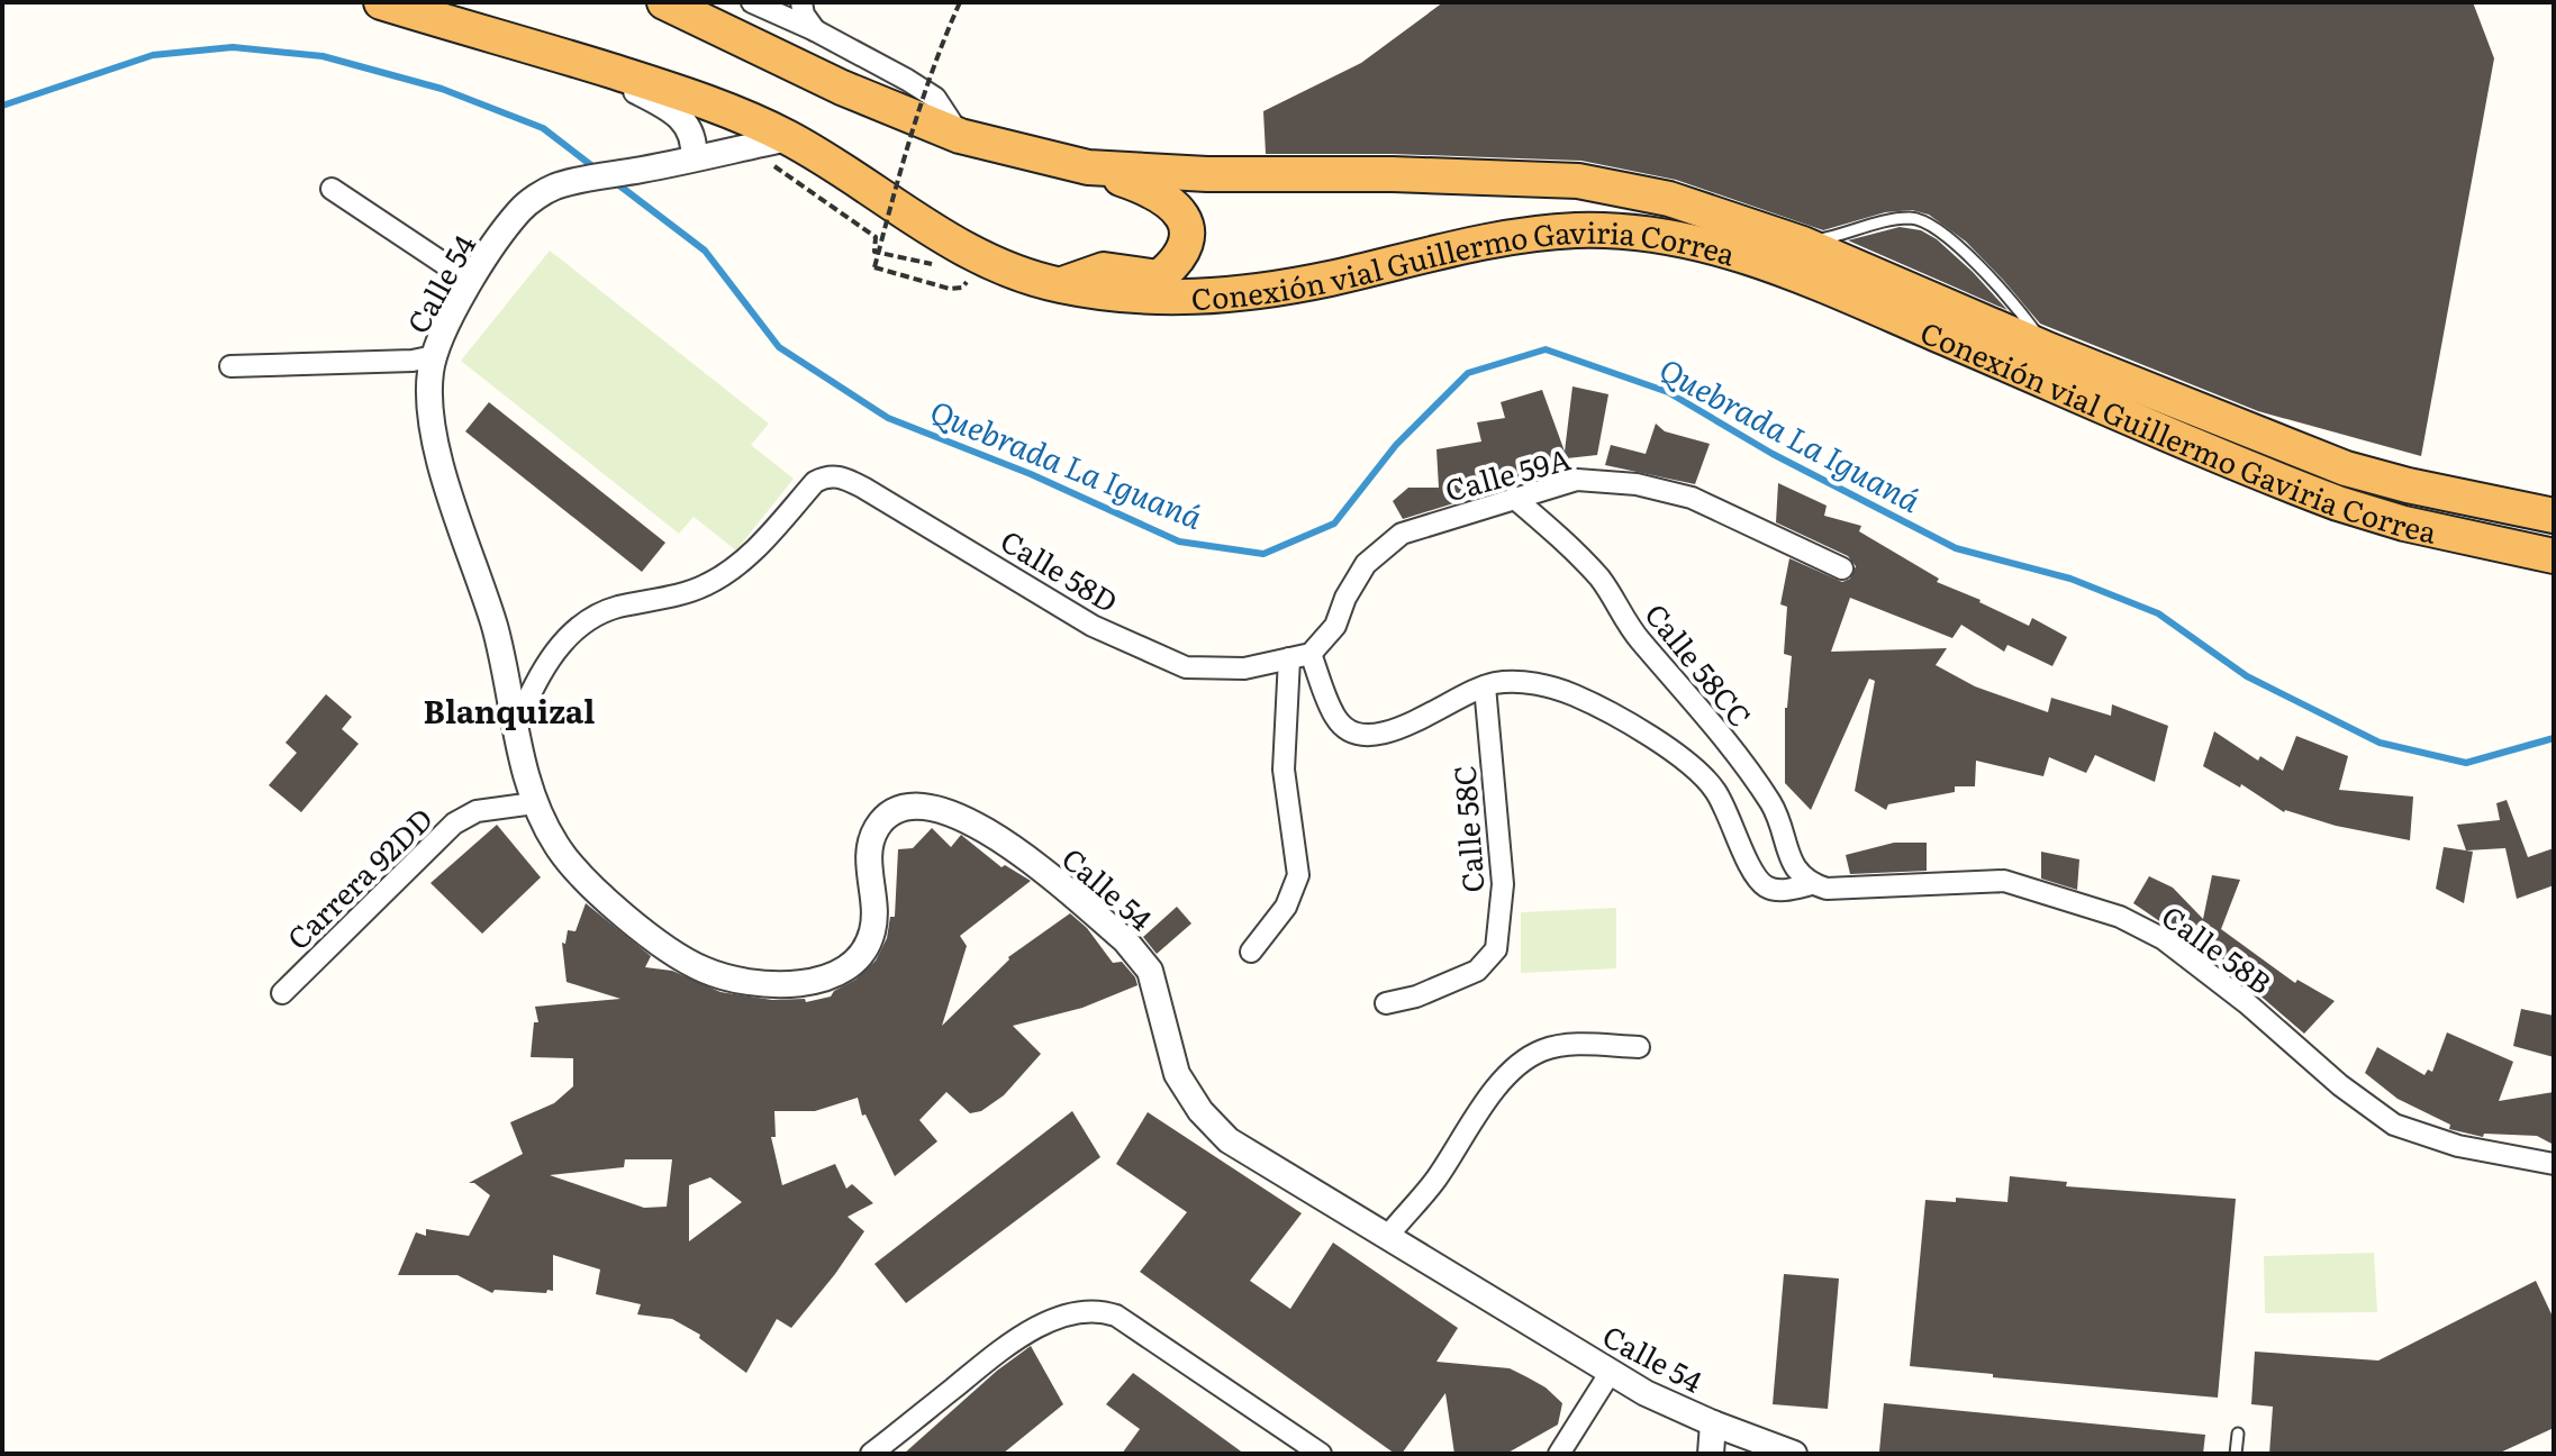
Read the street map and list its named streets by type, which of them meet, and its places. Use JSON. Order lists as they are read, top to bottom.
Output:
{
  "streets": {
    "highway": ["Conexión vial Guillermo Gaviria Correa"],
    "street": [
      "Calle 54",
      "Calle 59A",
      "Calle 58D",
      "Calle 58CC",
      "Calle 58C",
      "Carrera 92DD",
      "Calle 58B"
    ]
  },
  "crossings": [
    ["Conexión vial Guillermo Gaviria Correa", "Calle 54"],
    ["Calle 54", "Calle 58D"],
    ["Calle 54", "Carrera 92DD"],
    ["Calle 59A", "Calle 58CC"],
    ["Calle 58CC", "Calle 58B"]
  ],
  "districts": ["Blanquizal"],
  "water": ["Quebrada La Iguaná"]
}
